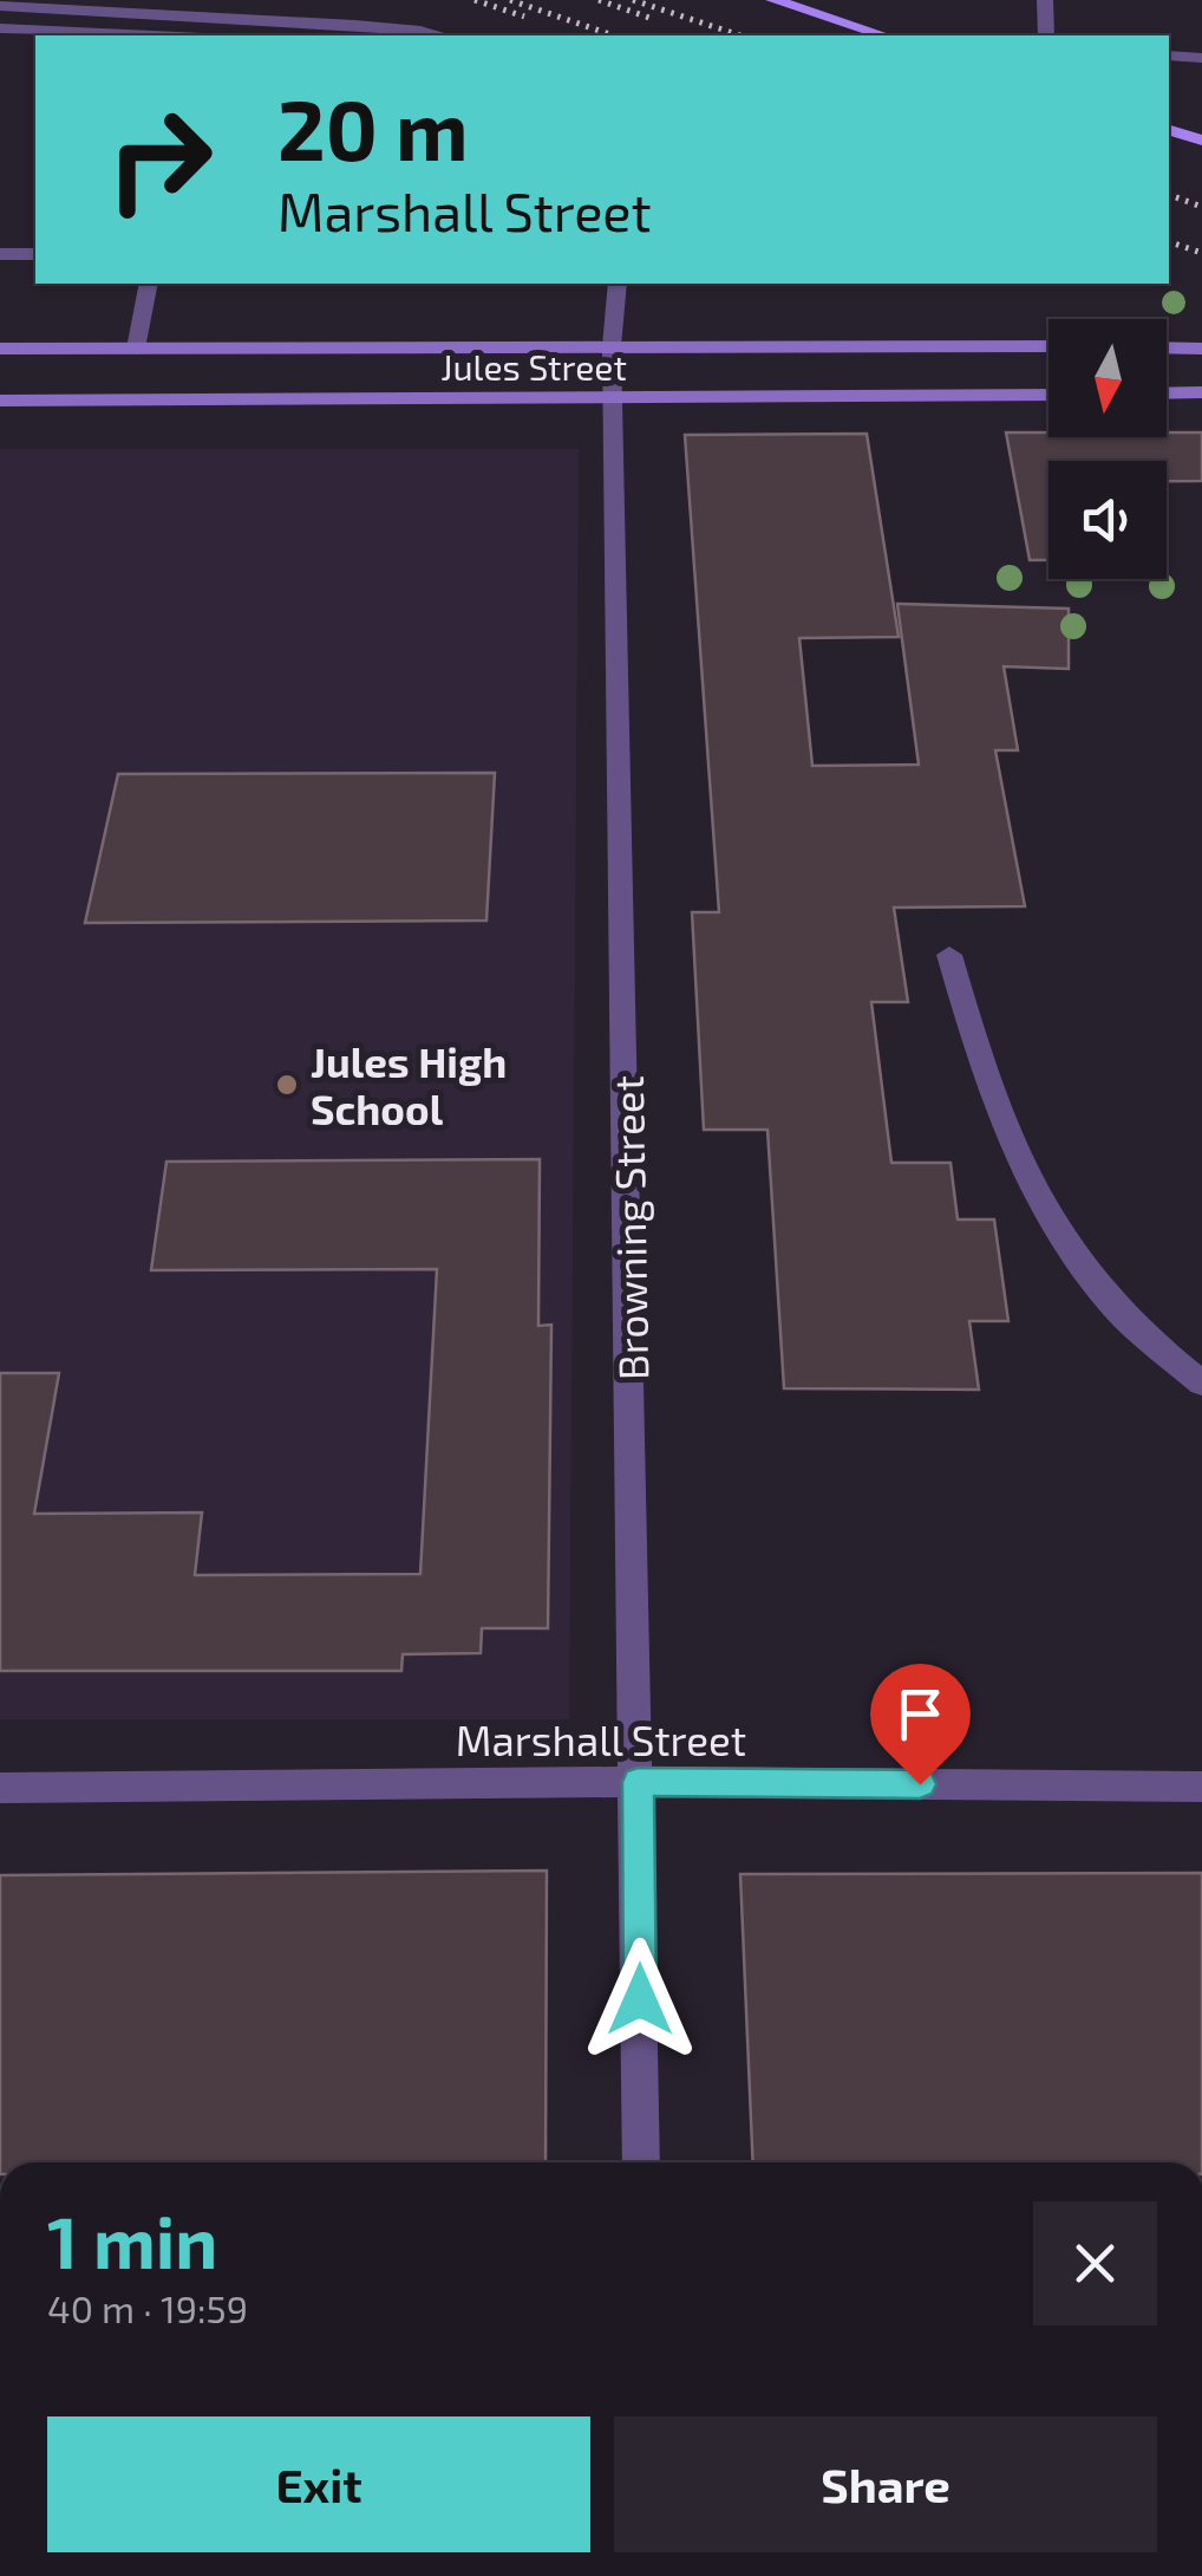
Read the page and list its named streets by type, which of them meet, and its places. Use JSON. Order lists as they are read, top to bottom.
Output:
{
  "streets": {
    "main road": ["Jules Street"],
    "street": ["Browning Street", "Marshall Street"]
  },
  "crossings": [
    ["Jules Street", "Browning Street"],
    ["Browning Street", "Marshall Street"]
  ],
  "places": ["Jules High School"],
  "north": "bottom",
  "page": {
    "turn": ["20 m", "Marshall Street"],
    "heading": ["1 min", "40 m · 19:59"],
    "buttons": ["Exit", "Share"]
  }
}
